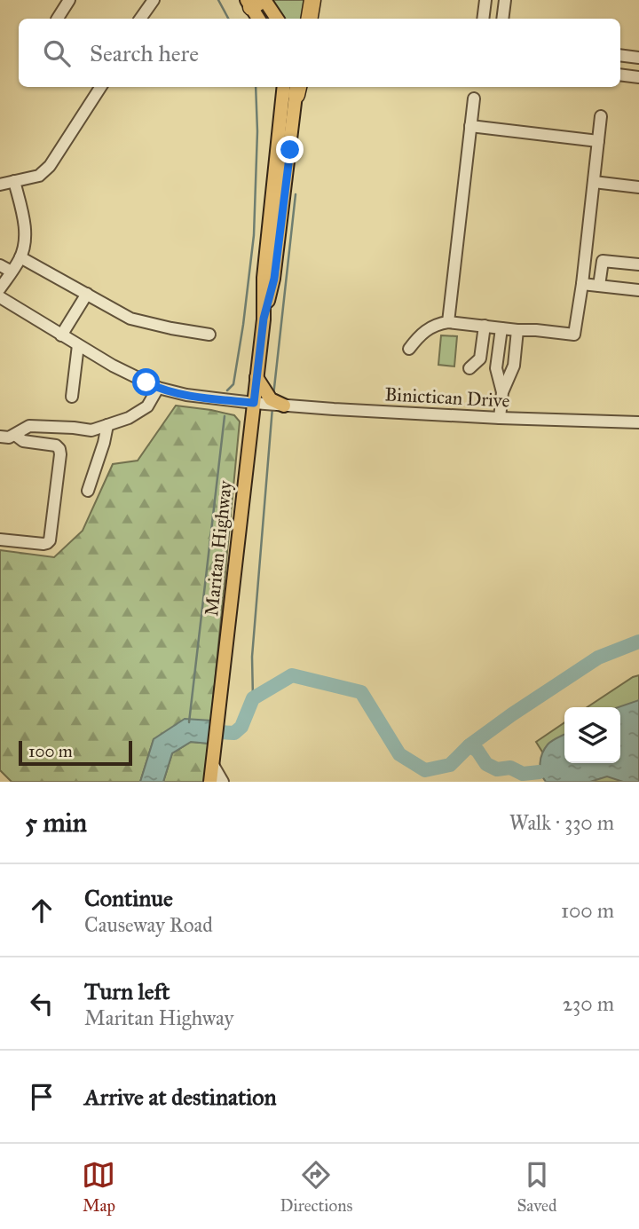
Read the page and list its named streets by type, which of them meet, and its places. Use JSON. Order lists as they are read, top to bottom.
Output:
{
  "streets": {
    "main road": ["Maritan Highway"],
    "street": ["Binictican Drive"]
  },
  "crossings": [
    ["Binictican Drive", "Maritan Highway"]
  ],
  "scale_bar": "100 m",
  "page": {
    "search": "Search here",
    "scale": "100 m",
    "heading": ["5 min", "Walk · 330 m"],
    "list": [
      ["Continue", "Causeway Road", "100 m"],
      ["Turn left", "Maritan Highway", "230 m"],
      "Arrive at destination"
    ],
    "nav": ["Map", "Directions", "Saved"]
  }
}
